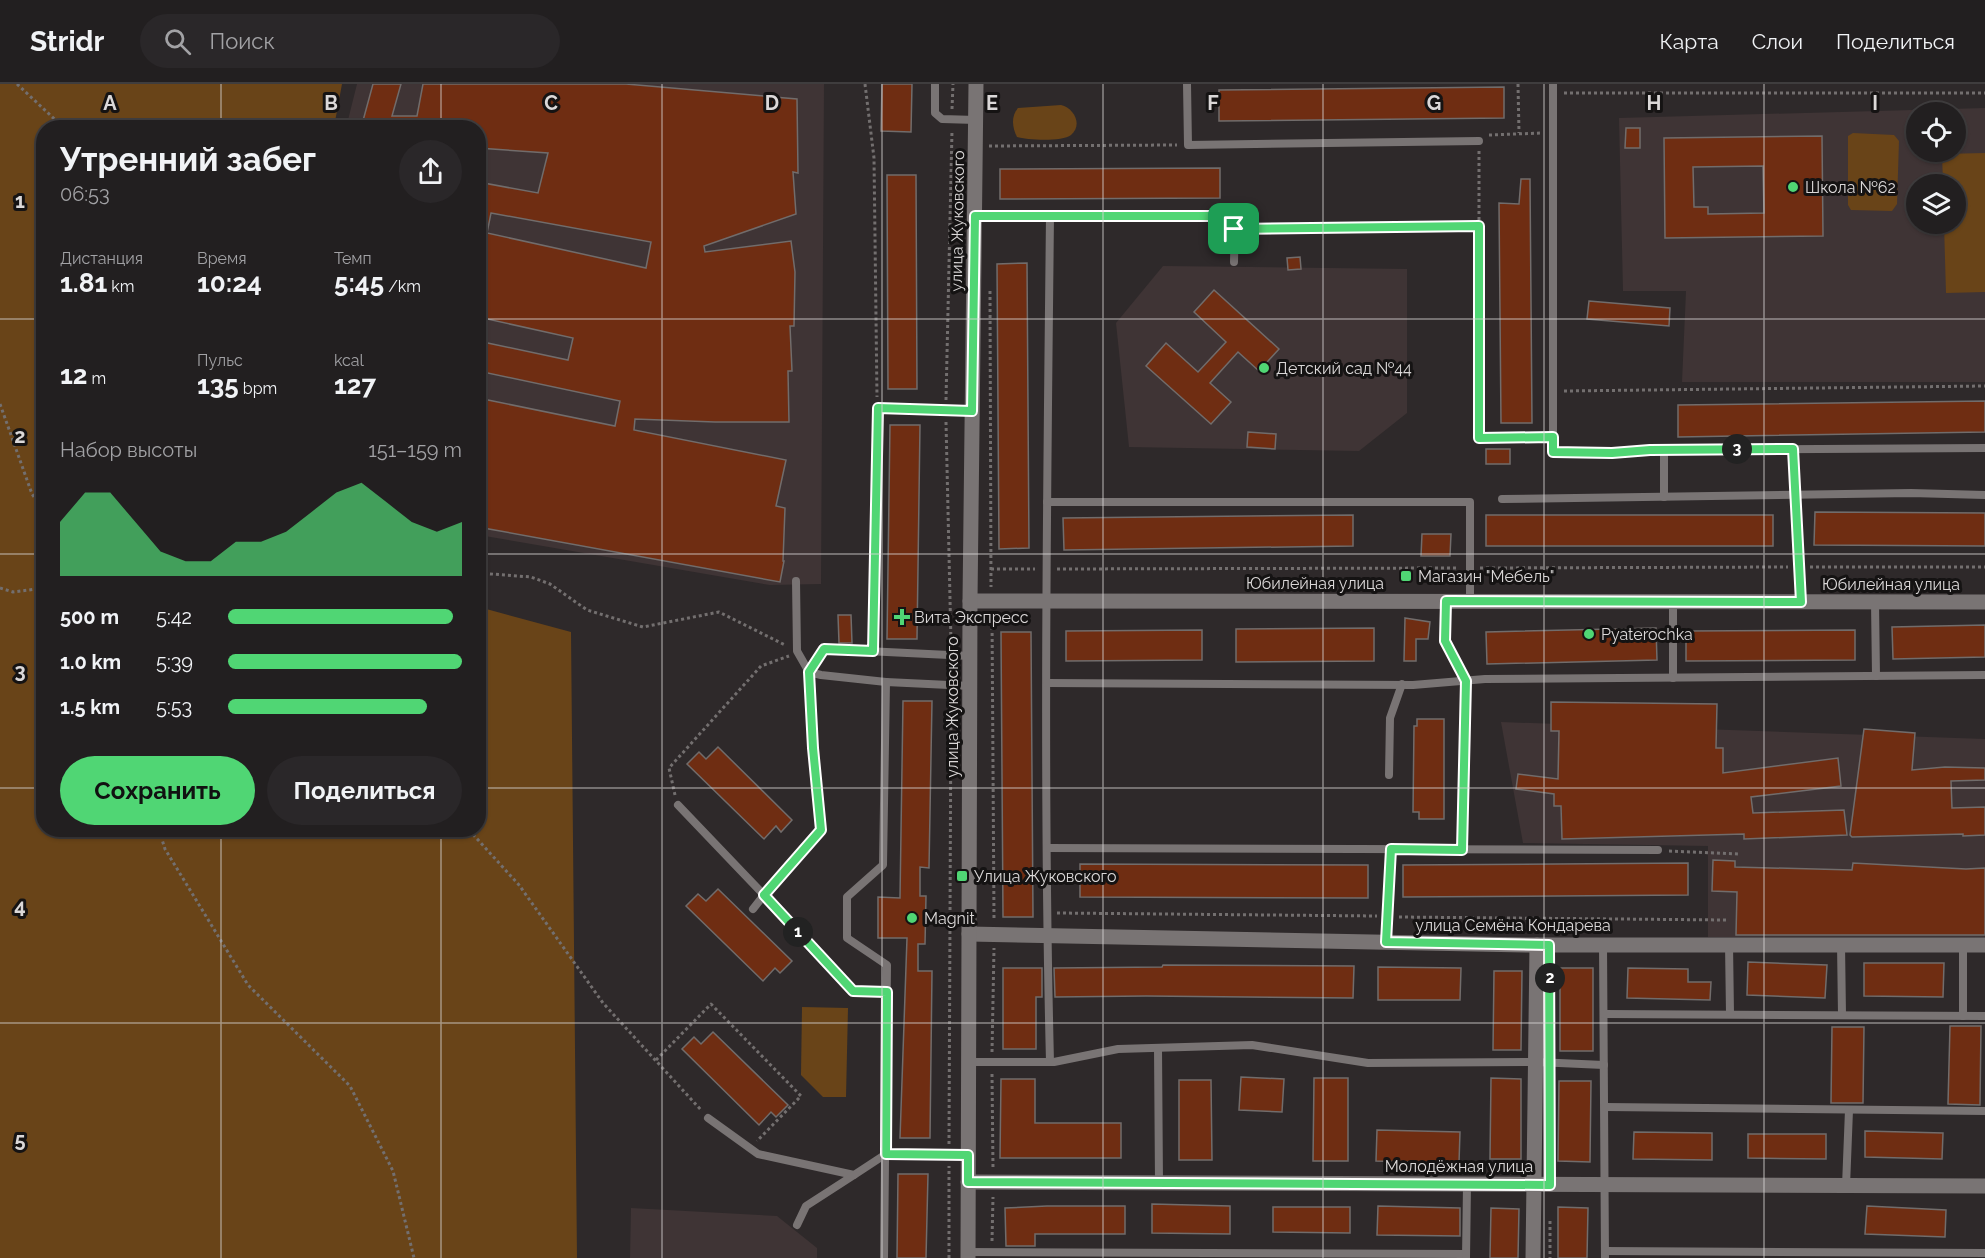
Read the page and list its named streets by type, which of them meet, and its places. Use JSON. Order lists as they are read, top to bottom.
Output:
{
  "streets": {
    "street": [
      "улица Жуковского",
      "Юбилейная улица",
      "улица Семёна Кондарева",
      "Молодёжная улица"
    ]
  },
  "crossings": [
    ["улица Жуковского", "Юбилейная улица"],
    ["улица Жуковского", "улица Семёна Кондарева"],
    ["улица Жуковского", "Молодёжная улица"]
  ],
  "places": {
    "other": [
      "Школа №62",
      "Детский сад №44",
      "Pyaterochka",
      "Magnit"
    ],
    "transit": ["Магазин \"Мебель\"", "Улица Жуковского"],
    "health": ["Вита Экспресс"]
  },
  "page": {
    "header": "Stridr",
    "search": "Поиск",
    "nav": ["Карта", "Слои", "Поделиться"],
    "heading": ["Утренний забег", "06:53"],
    "stats": [
      ["Дистанция", "1.81 km"],
      ["Время", "10:24"],
      ["Темп", "5:45 /km"],
      ["12 m"],
      ["Пульс", "135 bpm"],
      ["kcal", "127"]
    ],
    "chart": ["Набор высоты", "151–159 m"],
    "pins": ["3", "1", "2"],
    "list": [
      {
        "name": "500 m",
        "note": "5:42"
      },
      {
        "name": "1.0 km",
        "note": "5:39"
      },
      {
        "name": "1.5 km",
        "note": "5:53"
      }
    ],
    "buttons": ["Сохранить", "Поделиться"]
  },
  "grid": {
    "columns": [
      "A",
      "B",
      "C",
      "D",
      "E",
      "F",
      "G",
      "H",
      "I"
    ],
    "rows": [
      "1",
      "2",
      "3",
      "4",
      "5"
    ]
  }
}
